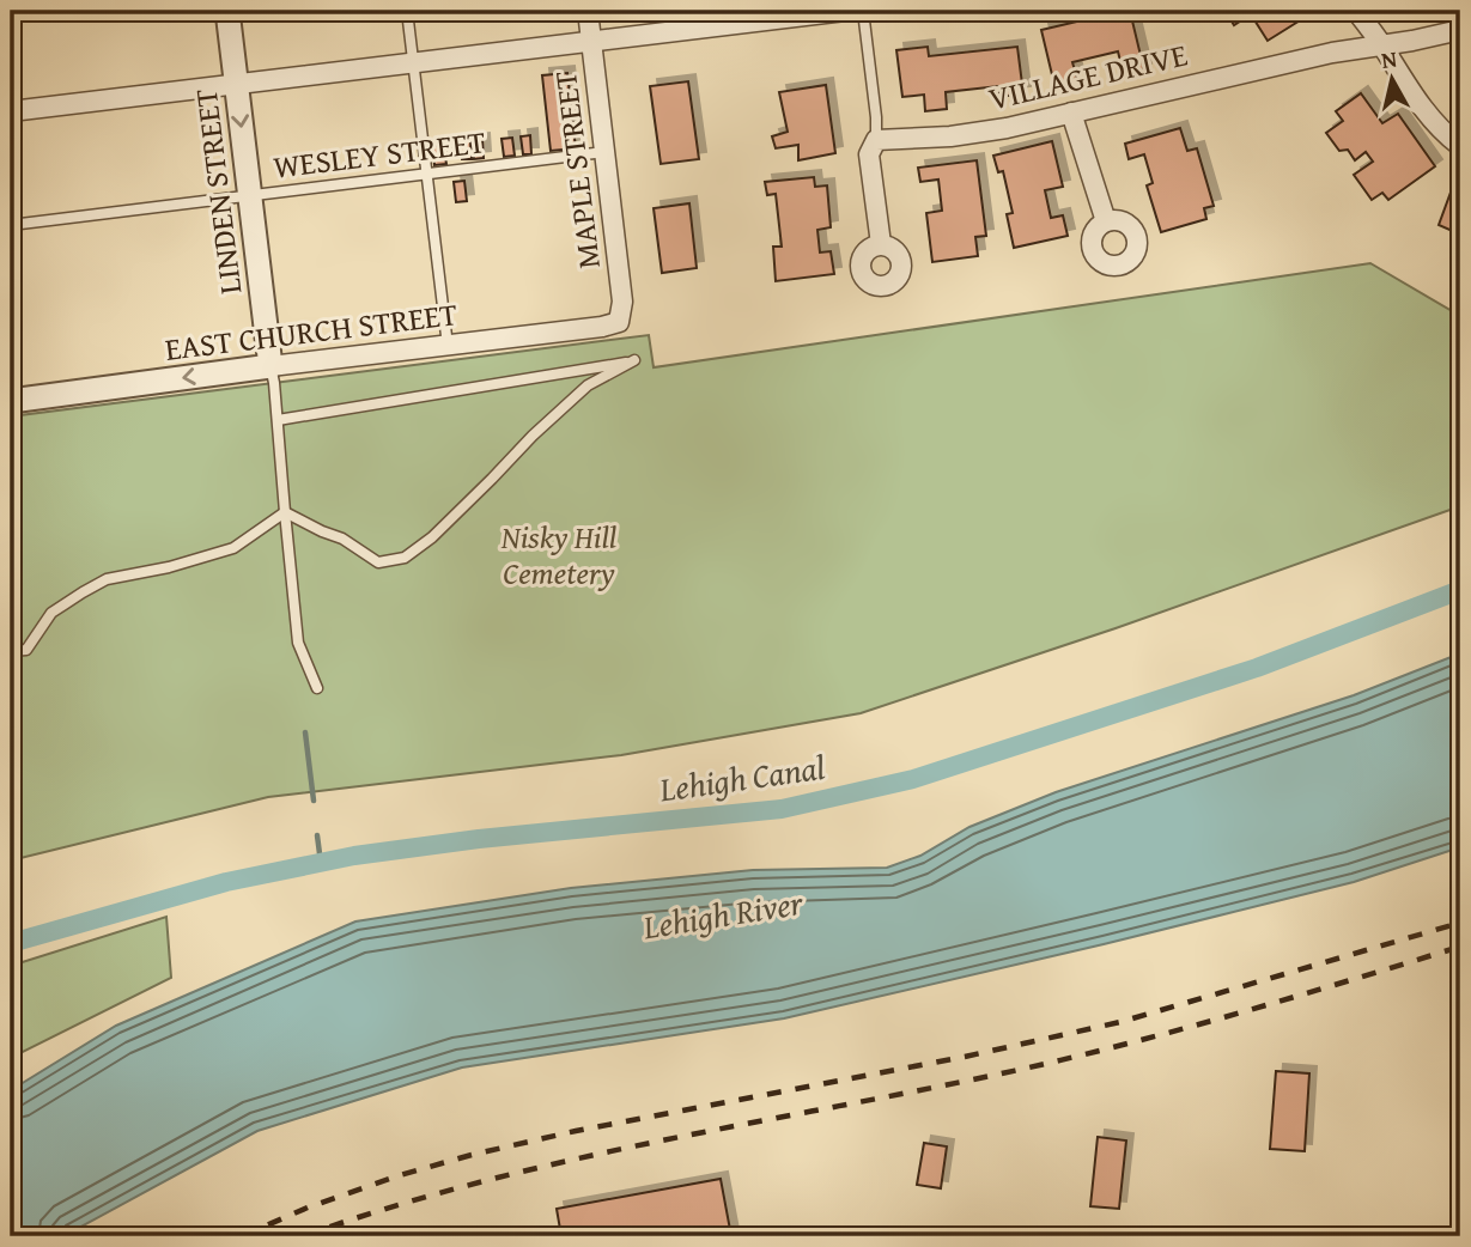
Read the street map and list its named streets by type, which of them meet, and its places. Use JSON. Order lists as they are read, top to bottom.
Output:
{
  "streets": {
    "street": [
      "VILLAGE DRIVE",
      "MAPLE STREET",
      "LINDEN STREET",
      "EAST CHURCH STREET"
    ],
    "lane": ["WESLEY STREET"]
  },
  "crossings": [
    ["WESLEY STREET", "MAPLE STREET"],
    ["WESLEY STREET", "LINDEN STREET"],
    ["MAPLE STREET", "EAST CHURCH STREET"],
    ["LINDEN STREET", "EAST CHURCH STREET"]
  ],
  "one_way": ["EAST CHURCH STREET"],
  "water": ["Lehigh Canal", "Lehigh River"],
  "parks": ["Nisky Hill Cemetery"],
  "north": "top"
}
